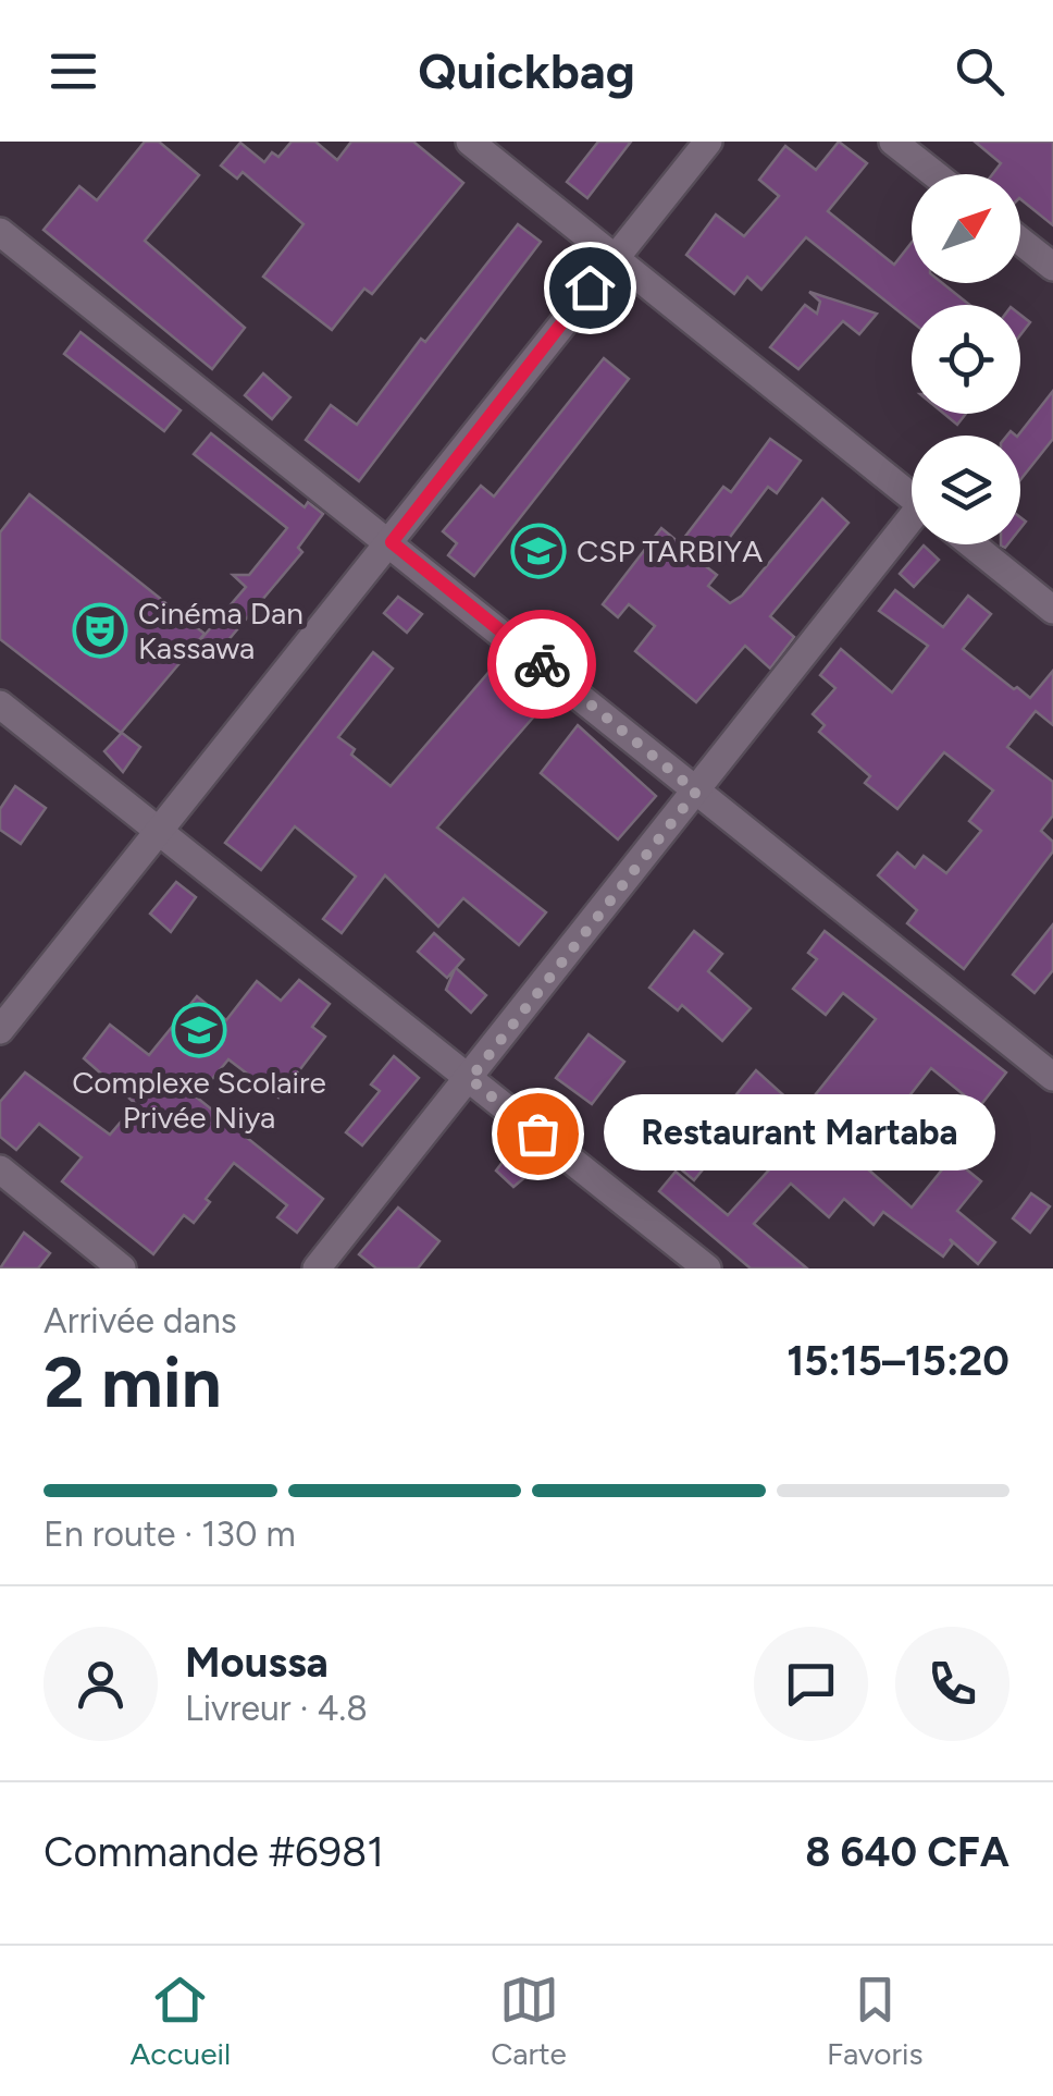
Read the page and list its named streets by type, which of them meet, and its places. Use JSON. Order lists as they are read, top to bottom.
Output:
{
  "places": {
    "school or university": ["CSP TARBIYA", "Complexe Scolaire Privée Niya"],
    "theatre": ["Cinéma Dan Kassawa"],
    "other": ["Restaurant Martaba"]
  },
  "north": "top right",
  "page": {
    "header": "Quickbag",
    "bubble": "Restaurant Martaba",
    "heading": ["2 min", "Arrivée dans", "15:15–15:20"],
    "panel": [
      "Moussa",
      "Livreur · 4.8",
      "Commande #6981",
      "8 640 CFA"
    ],
    "bar": "En route · 130 m",
    "tabs": ["Accueil", "Carte", "Favoris"]
  }
}
